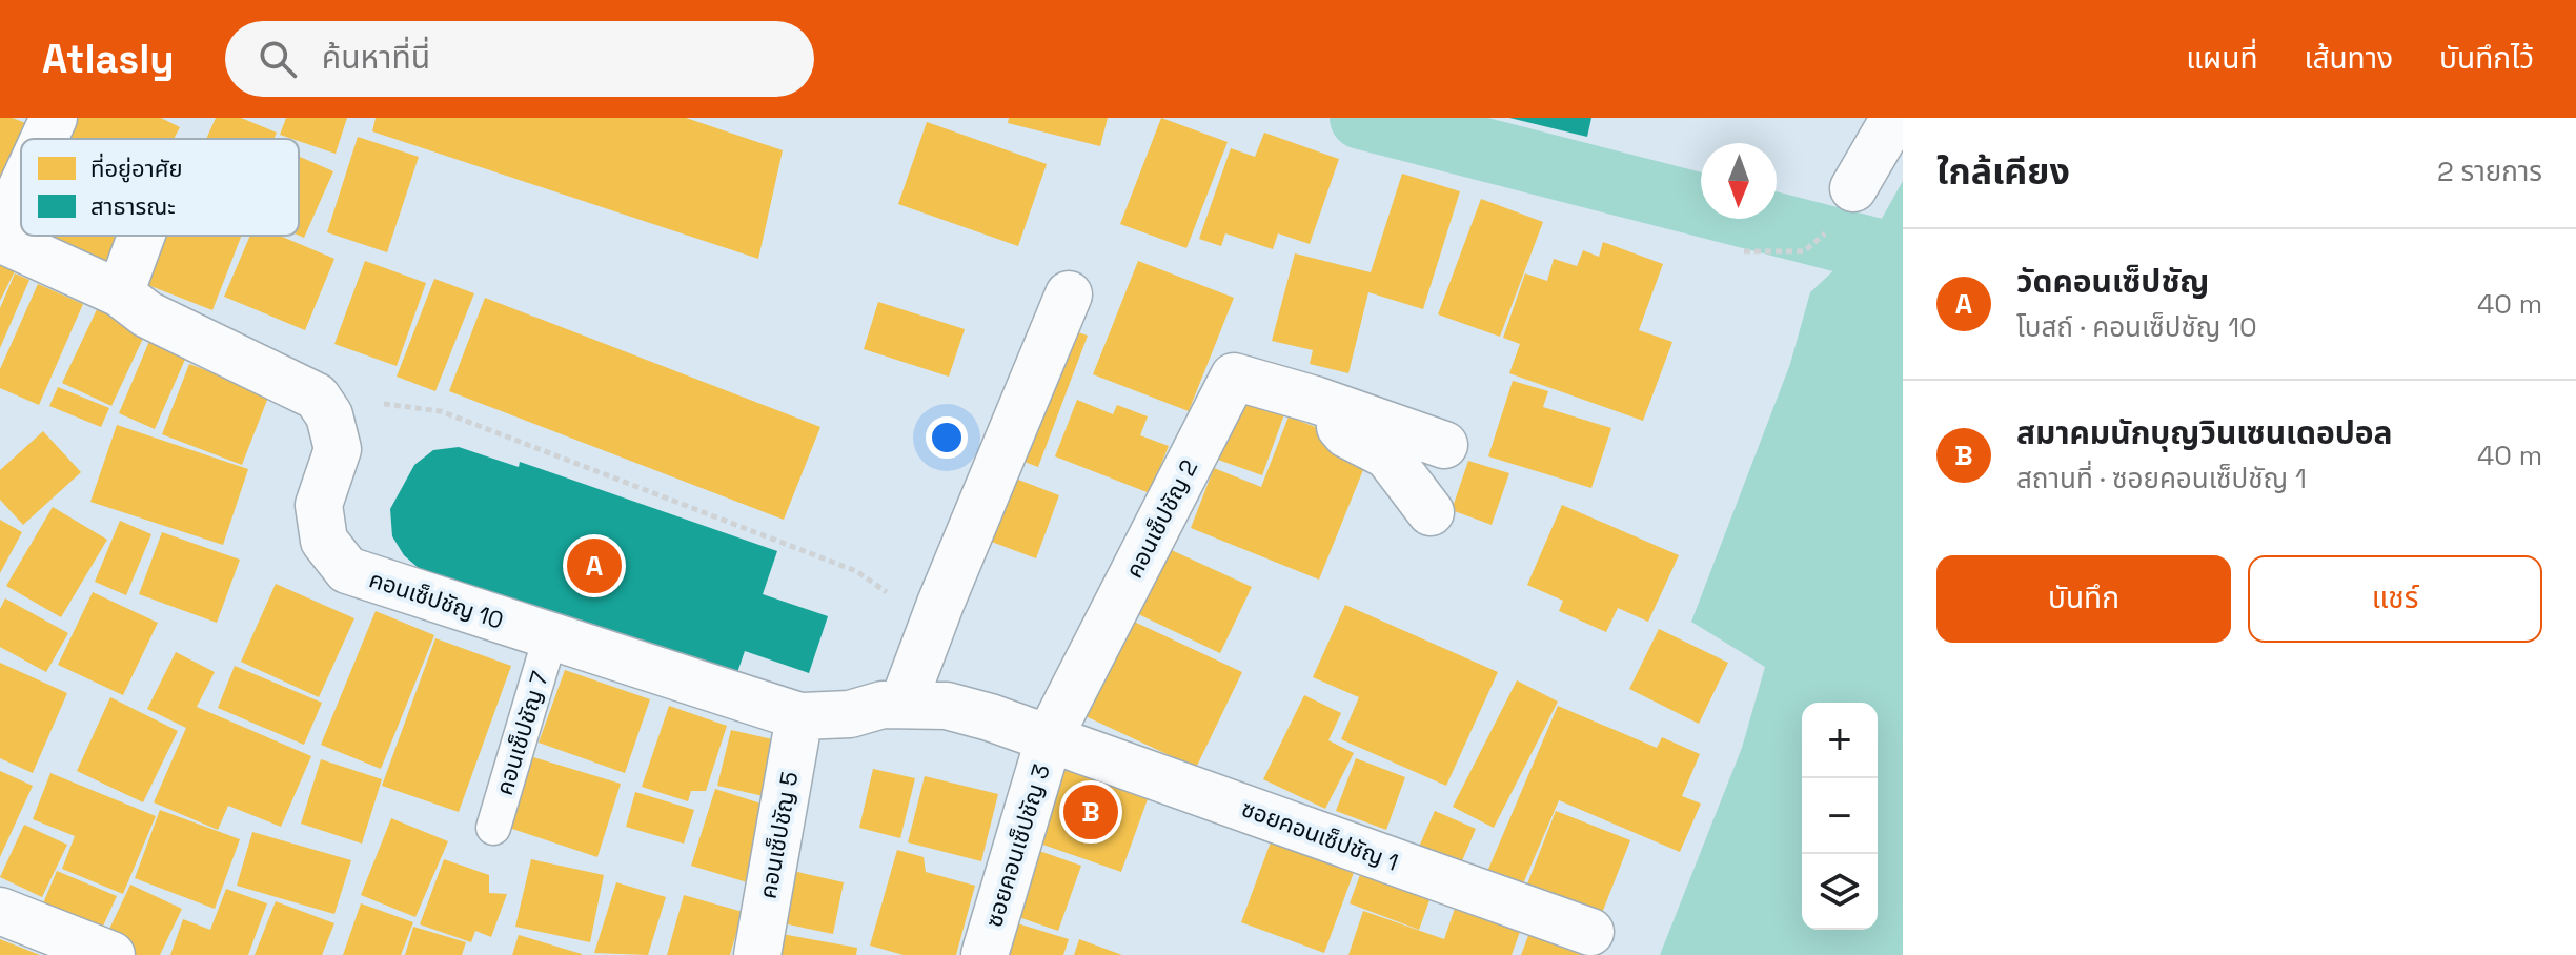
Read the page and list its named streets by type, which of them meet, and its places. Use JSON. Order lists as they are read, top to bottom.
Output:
{
  "streets": {
    "street": [
      "คอนเซ็ปชัญ 2",
      "คอนเซ็ปชัญ 10",
      "คอนเซ็ปชัญ 5",
      "ซอยคอนเซ็ปชัญ 1",
      "ซอยคอนเซ็ปชัญ 3"
    ],
    "lane": ["คอนเซ็ปชัญ 7"]
  },
  "crossings": [
    ["คอนเซ็ปชัญ 2", "คอนเซ็ปชัญ 10"],
    ["คอนเซ็ปชัญ 2", "ซอยคอนเซ็ปชัญ 1"],
    ["คอนเซ็ปชัญ 2", "ซอยคอนเซ็ปชัญ 3"],
    ["คอนเซ็ปชัญ 10", "คอนเซ็ปชัญ 7"],
    ["คอนเซ็ปชัญ 10", "คอนเซ็ปชัญ 5"],
    ["คอนเซ็ปชัญ 10", "ซอยคอนเซ็ปชัญ 1"],
    ["คอนเซ็ปชัญ 10", "ซอยคอนเซ็ปชัญ 3"],
    ["ซอยคอนเซ็ปชัญ 1", "ซอยคอนเซ็ปชัญ 3"]
  ],
  "legend": ["ที่อยู่อาศัย", "สาธารณะ"],
  "north": "bottom",
  "page": {
    "header": "Atlasly",
    "search": "ค้นหาที่นี่",
    "nav": ["แผนที่", "เส้นทาง", "บันทึกไว้"],
    "heading": ["ใกล้เคียง", "2 รายการ"],
    "list": [
      {
        "mark": "A",
        "name": "วัดคอนเซ็ปชัญ",
        "note": "โบสถ์ · คอนเซ็ปชัญ 10",
        "value": "40 m"
      },
      {
        "mark": "B",
        "name": "สมาคมนักบุญวินเซนเดอปอล",
        "note": "สถานที่ · ซอยคอนเซ็ปชัญ 1",
        "value": "40 m"
      }
    ],
    "buttons": ["บันทึก", "แชร์"],
    "pins": ["A", "B"],
    "map_buttons": ["+", "−"]
  }
}
